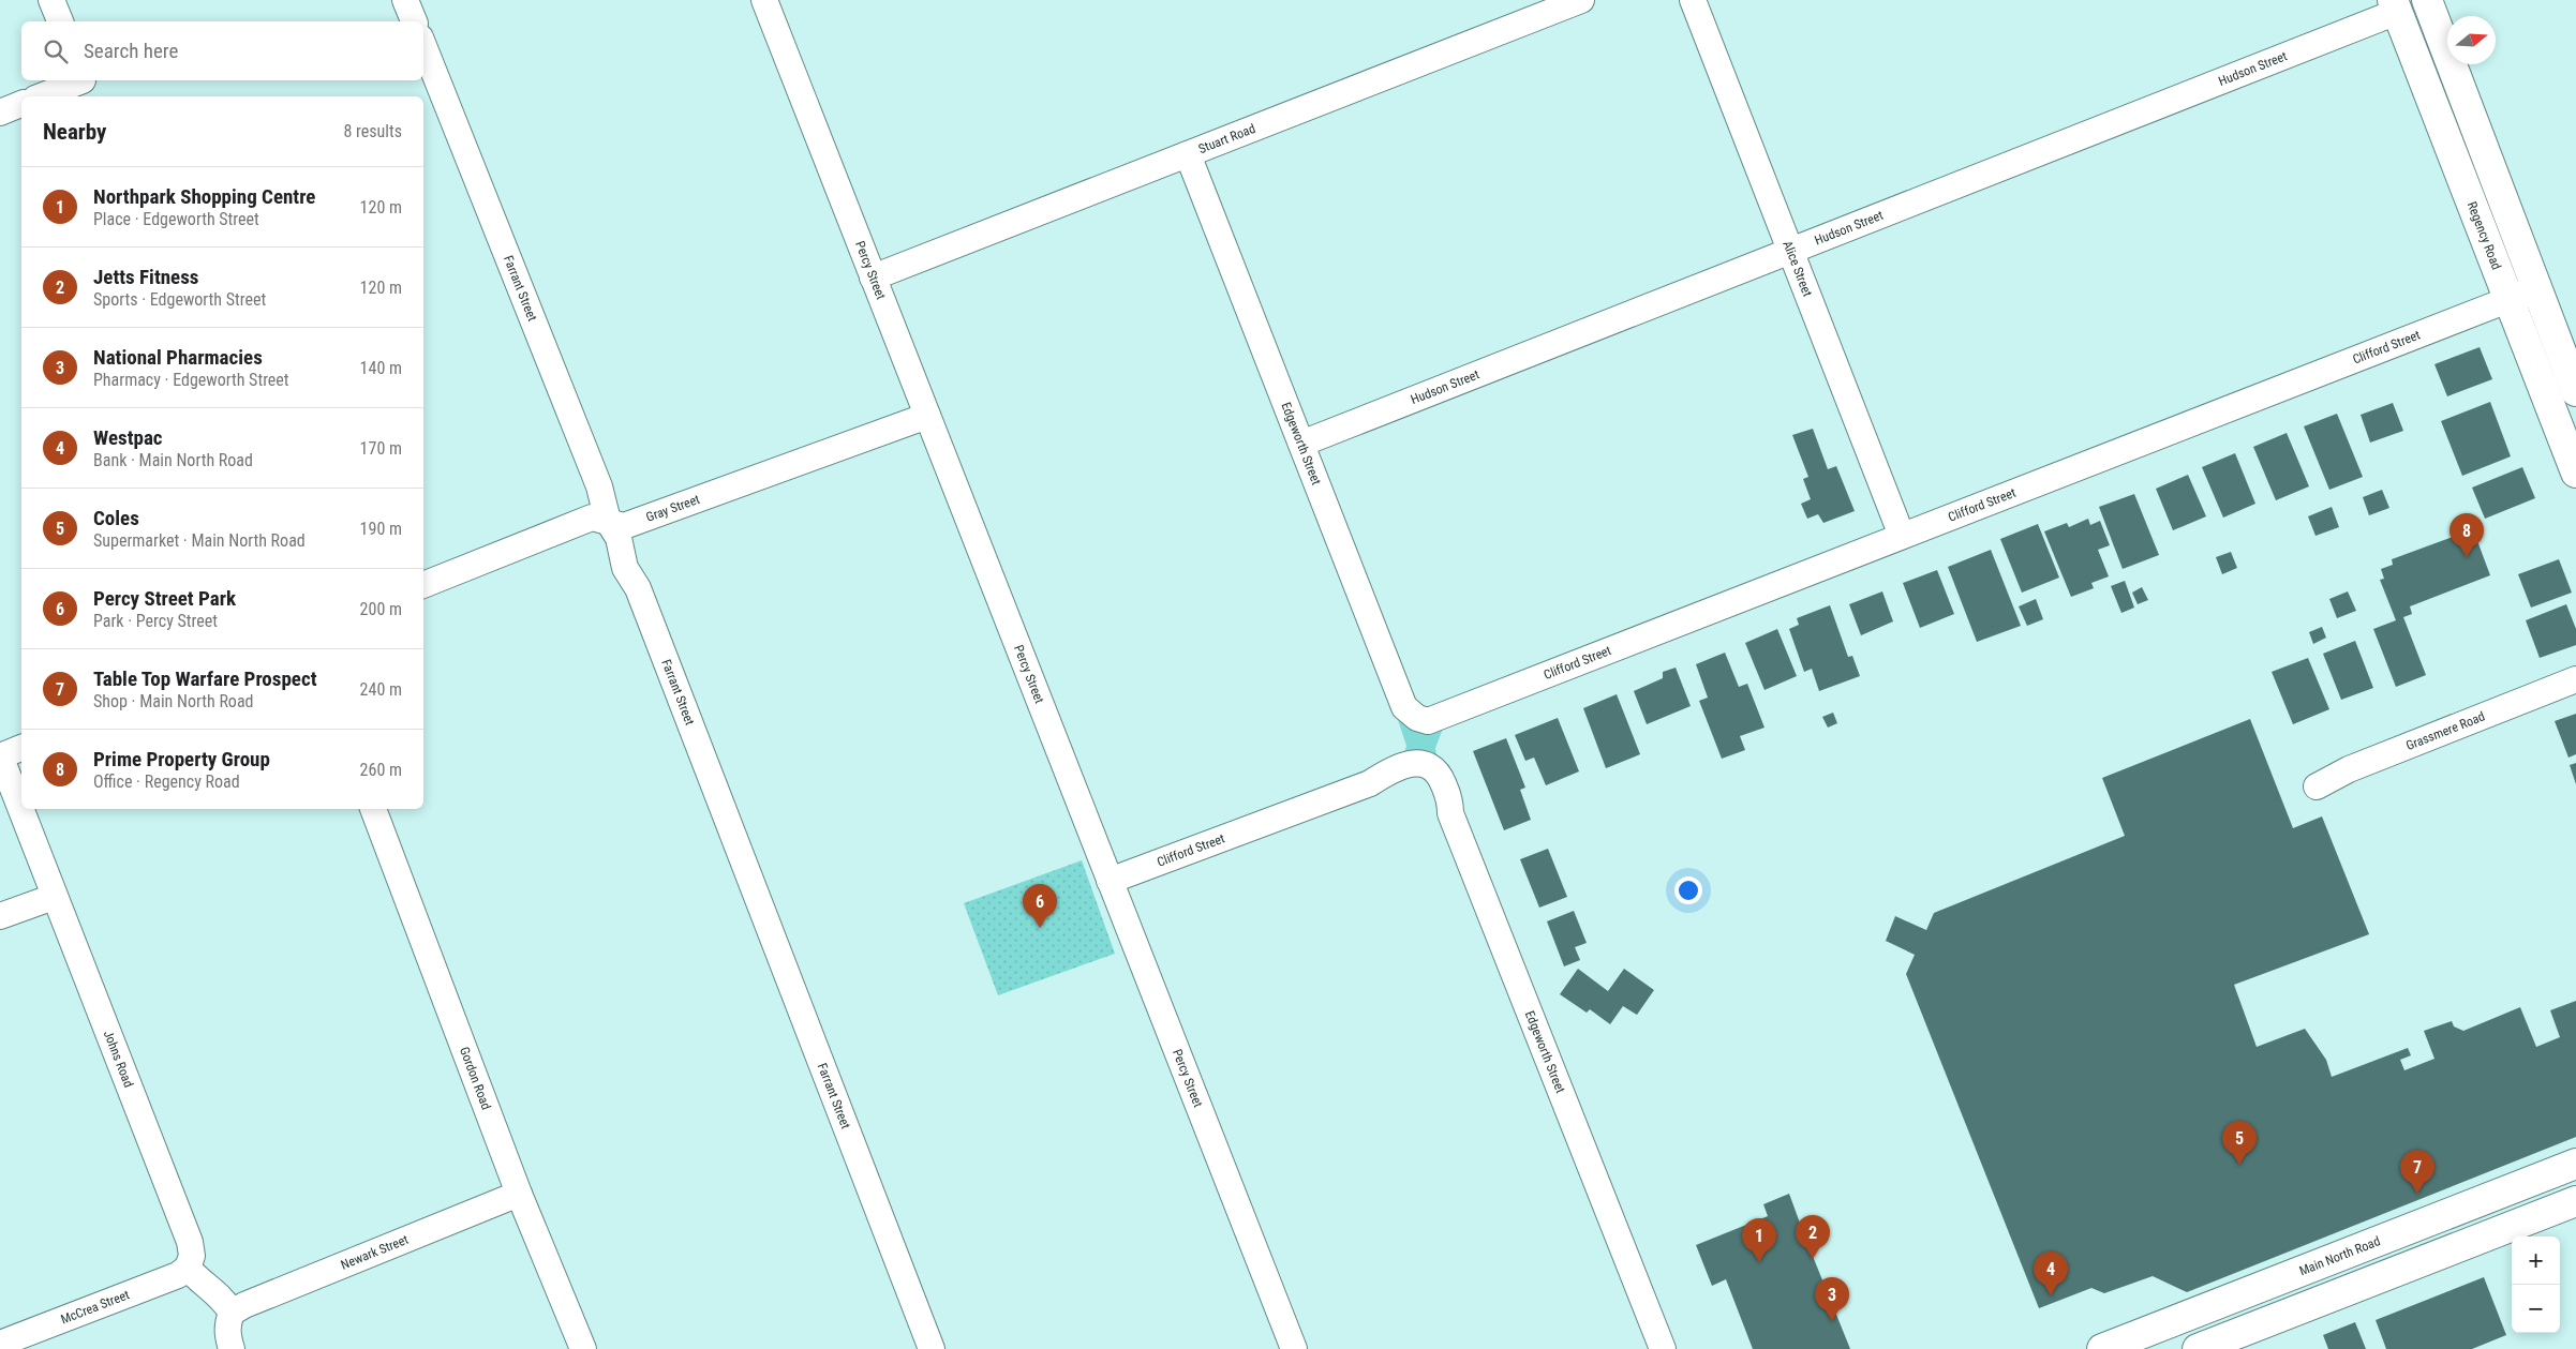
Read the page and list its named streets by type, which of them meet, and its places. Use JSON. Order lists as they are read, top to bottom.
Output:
{
  "streets": {
    "main road": ["Regency Road", "Main North Road"],
    "street": [
      "Hudson Street",
      "Stuart Road",
      "Alice Street",
      "Percy Street",
      "Farrant Street",
      "Clifford Street",
      "Edgeworth Street",
      "Gray Street",
      "Grassmere Road",
      "Johns Road",
      "Gordon Road",
      "Newark Street",
      "McCrea Street"
    ]
  },
  "crossings": [
    ["Hudson Street", "Regency Road"],
    ["Hudson Street", "Alice Street"],
    ["Hudson Street", "Edgeworth Street"],
    ["Stuart Road", "Percy Street"],
    ["Stuart Road", "Edgeworth Street"],
    ["Regency Road", "Clifford Street"],
    ["Alice Street", "Clifford Street"],
    ["Percy Street", "Clifford Street"],
    ["Percy Street", "Gray Street"],
    ["Farrant Street", "Gray Street"],
    ["Clifford Street", "Edgeworth Street"],
    ["Johns Road", "McCrea Street"],
    ["Gordon Road", "Newark Street"]
  ],
  "north": "right",
  "page": {
    "search": "Search here",
    "heading": ["Nearby", "8 results"],
    "list": [
      {
        "mark": "1",
        "name": "Northpark Shopping Centre",
        "note": "Place · Edgeworth Street",
        "value": "120 m"
      },
      {
        "mark": "2",
        "name": "Jetts Fitness",
        "note": "Sports · Edgeworth Street",
        "value": "120 m"
      },
      {
        "mark": "3",
        "name": "National Pharmacies",
        "note": "Pharmacy · Edgeworth Street",
        "value": "140 m"
      },
      {
        "mark": "4",
        "name": "Westpac",
        "note": "Bank · Main North Road",
        "value": "170 m"
      },
      {
        "mark": "5",
        "name": "Coles",
        "note": "Supermarket · Main North Road",
        "value": "190 m"
      },
      {
        "mark": "6",
        "name": "Percy Street Park",
        "note": "Park · Percy Street",
        "value": "200 m"
      },
      {
        "mark": "7",
        "name": "Table Top Warfare Prospect",
        "note": "Shop · Main North Road",
        "value": "240 m"
      },
      {
        "mark": "8",
        "name": "Prime Property Group",
        "note": "Office · Regency Road",
        "value": "260 m"
      }
    ],
    "pins": [
      "8",
      "6",
      "5",
      "7",
      "2",
      "1",
      "4",
      "3"
    ],
    "map_buttons": ["+", "−"]
  }
}
